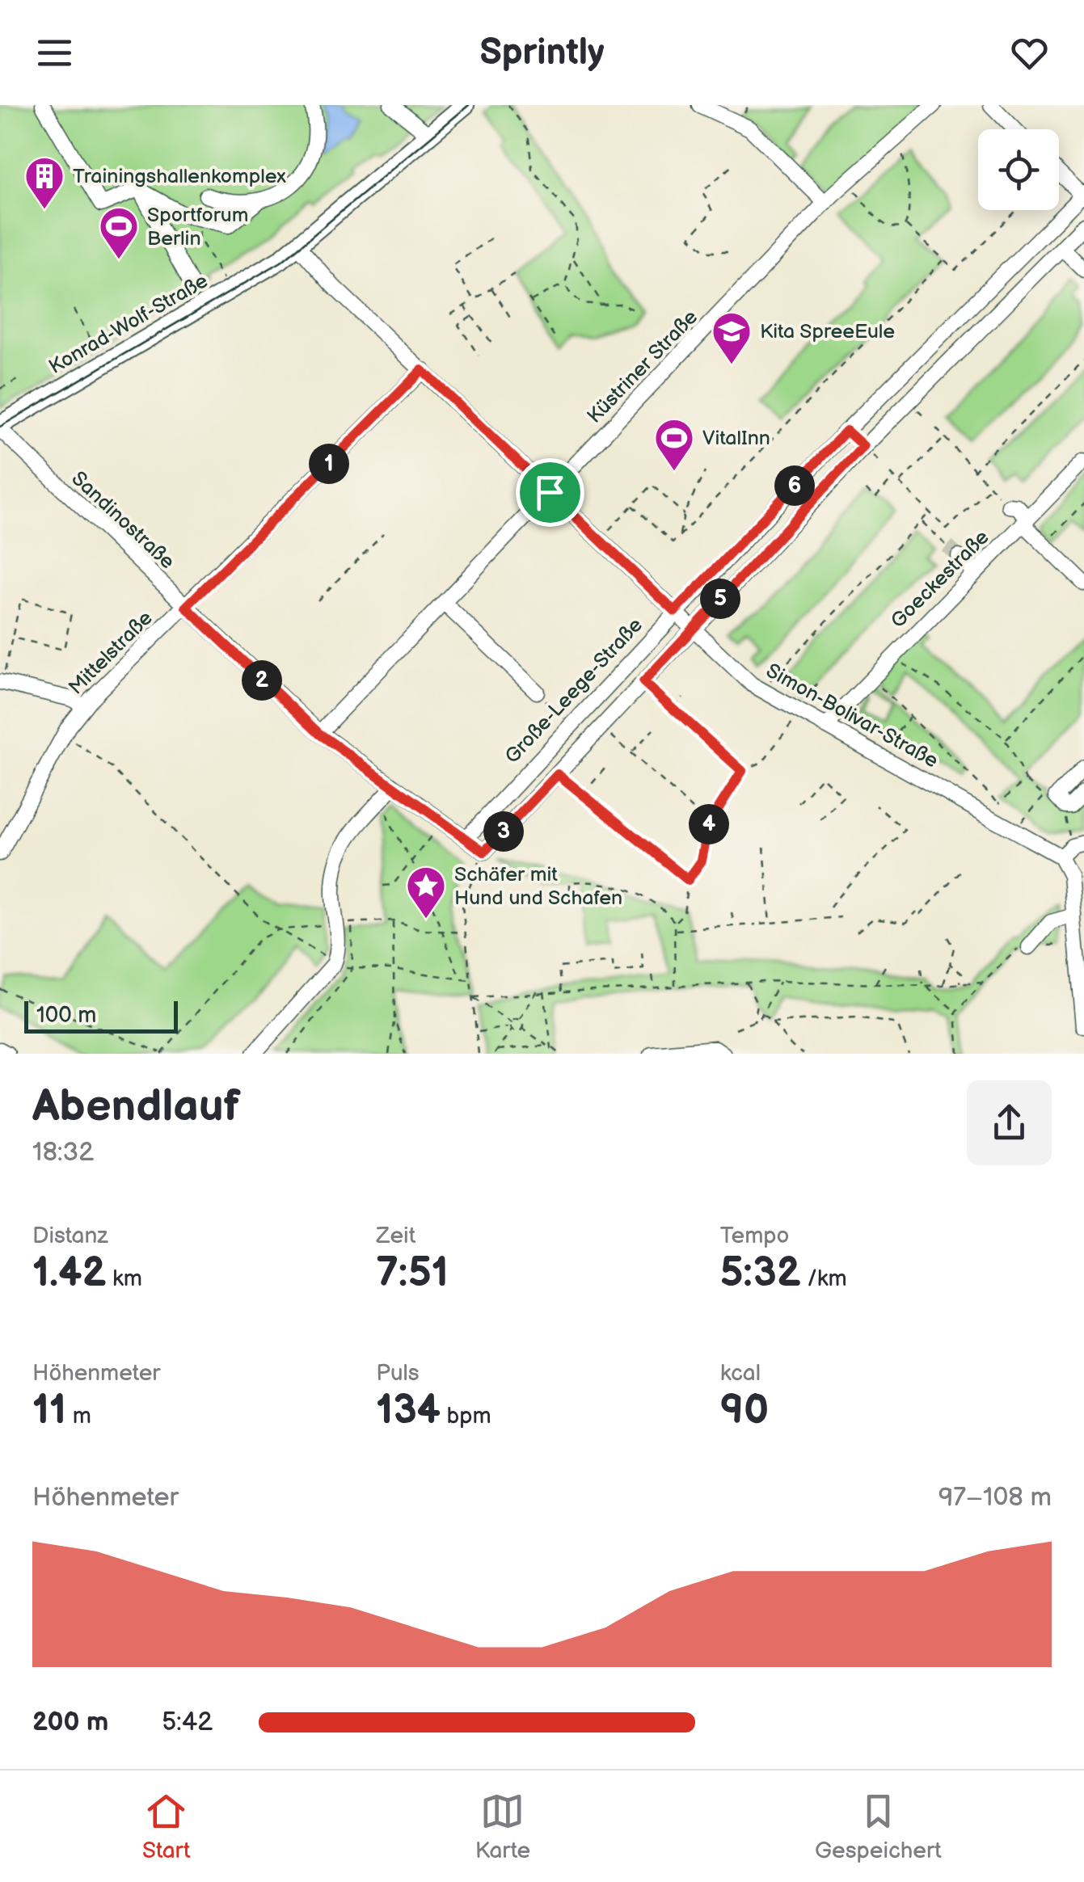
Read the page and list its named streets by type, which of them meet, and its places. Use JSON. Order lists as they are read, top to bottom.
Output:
{
  "streets": {
    "main road": ["Konrad-Wolf-Straße"],
    "street": [
      "Küstriner Straße",
      "Sandinostraße",
      "Goeckestraße",
      "Mittelstraße",
      "Große-Leege-Straße",
      "Simon-Bolivar-Straße"
    ]
  },
  "crossings": [
    ["Konrad-Wolf-Straße", "Sandinostraße"],
    ["Konrad-Wolf-Straße", "Simon-Bolivar-Straße"],
    ["Küstriner Straße", "Sandinostraße"],
    ["Küstriner Straße", "Simon-Bolivar-Straße"],
    ["Sandinostraße", "Mittelstraße"],
    ["Sandinostraße", "Große-Leege-Straße"],
    ["Goeckestraße", "Simon-Bolivar-Straße"],
    ["Mittelstraße", "Simon-Bolivar-Straße"],
    ["Große-Leege-Straße", "Simon-Bolivar-Straße"]
  ],
  "places": {
    "building": ["Trainingshallenkomplex"],
    "sports": ["Sportforum Berlin", "VitalInn"],
    "school or university": ["Kita SpreeEule"],
    "place": ["Schäfer mit Hund und Schafen"]
  },
  "scale_bar": "100 m",
  "page": {
    "header": "Sprintly",
    "pins": [
      "1",
      "6",
      "5",
      "2",
      "4",
      "3"
    ],
    "scale": "100 m",
    "heading": ["Abendlauf", "18:32"],
    "stats": [
      ["Distanz", "1.42 km"],
      ["Zeit", "7:51"],
      ["Tempo", "5:32 /km"],
      ["Höhenmeter", "11 m"],
      ["Puls", "134 bpm"],
      ["kcal", "90"]
    ],
    "chart": ["Höhenmeter", "97–108 m"],
    "list": [
      {
        "name": "200 m",
        "note": "5:42"
      }
    ],
    "tabs": ["Start", "Karte", "Gespeichert"]
  }
}
